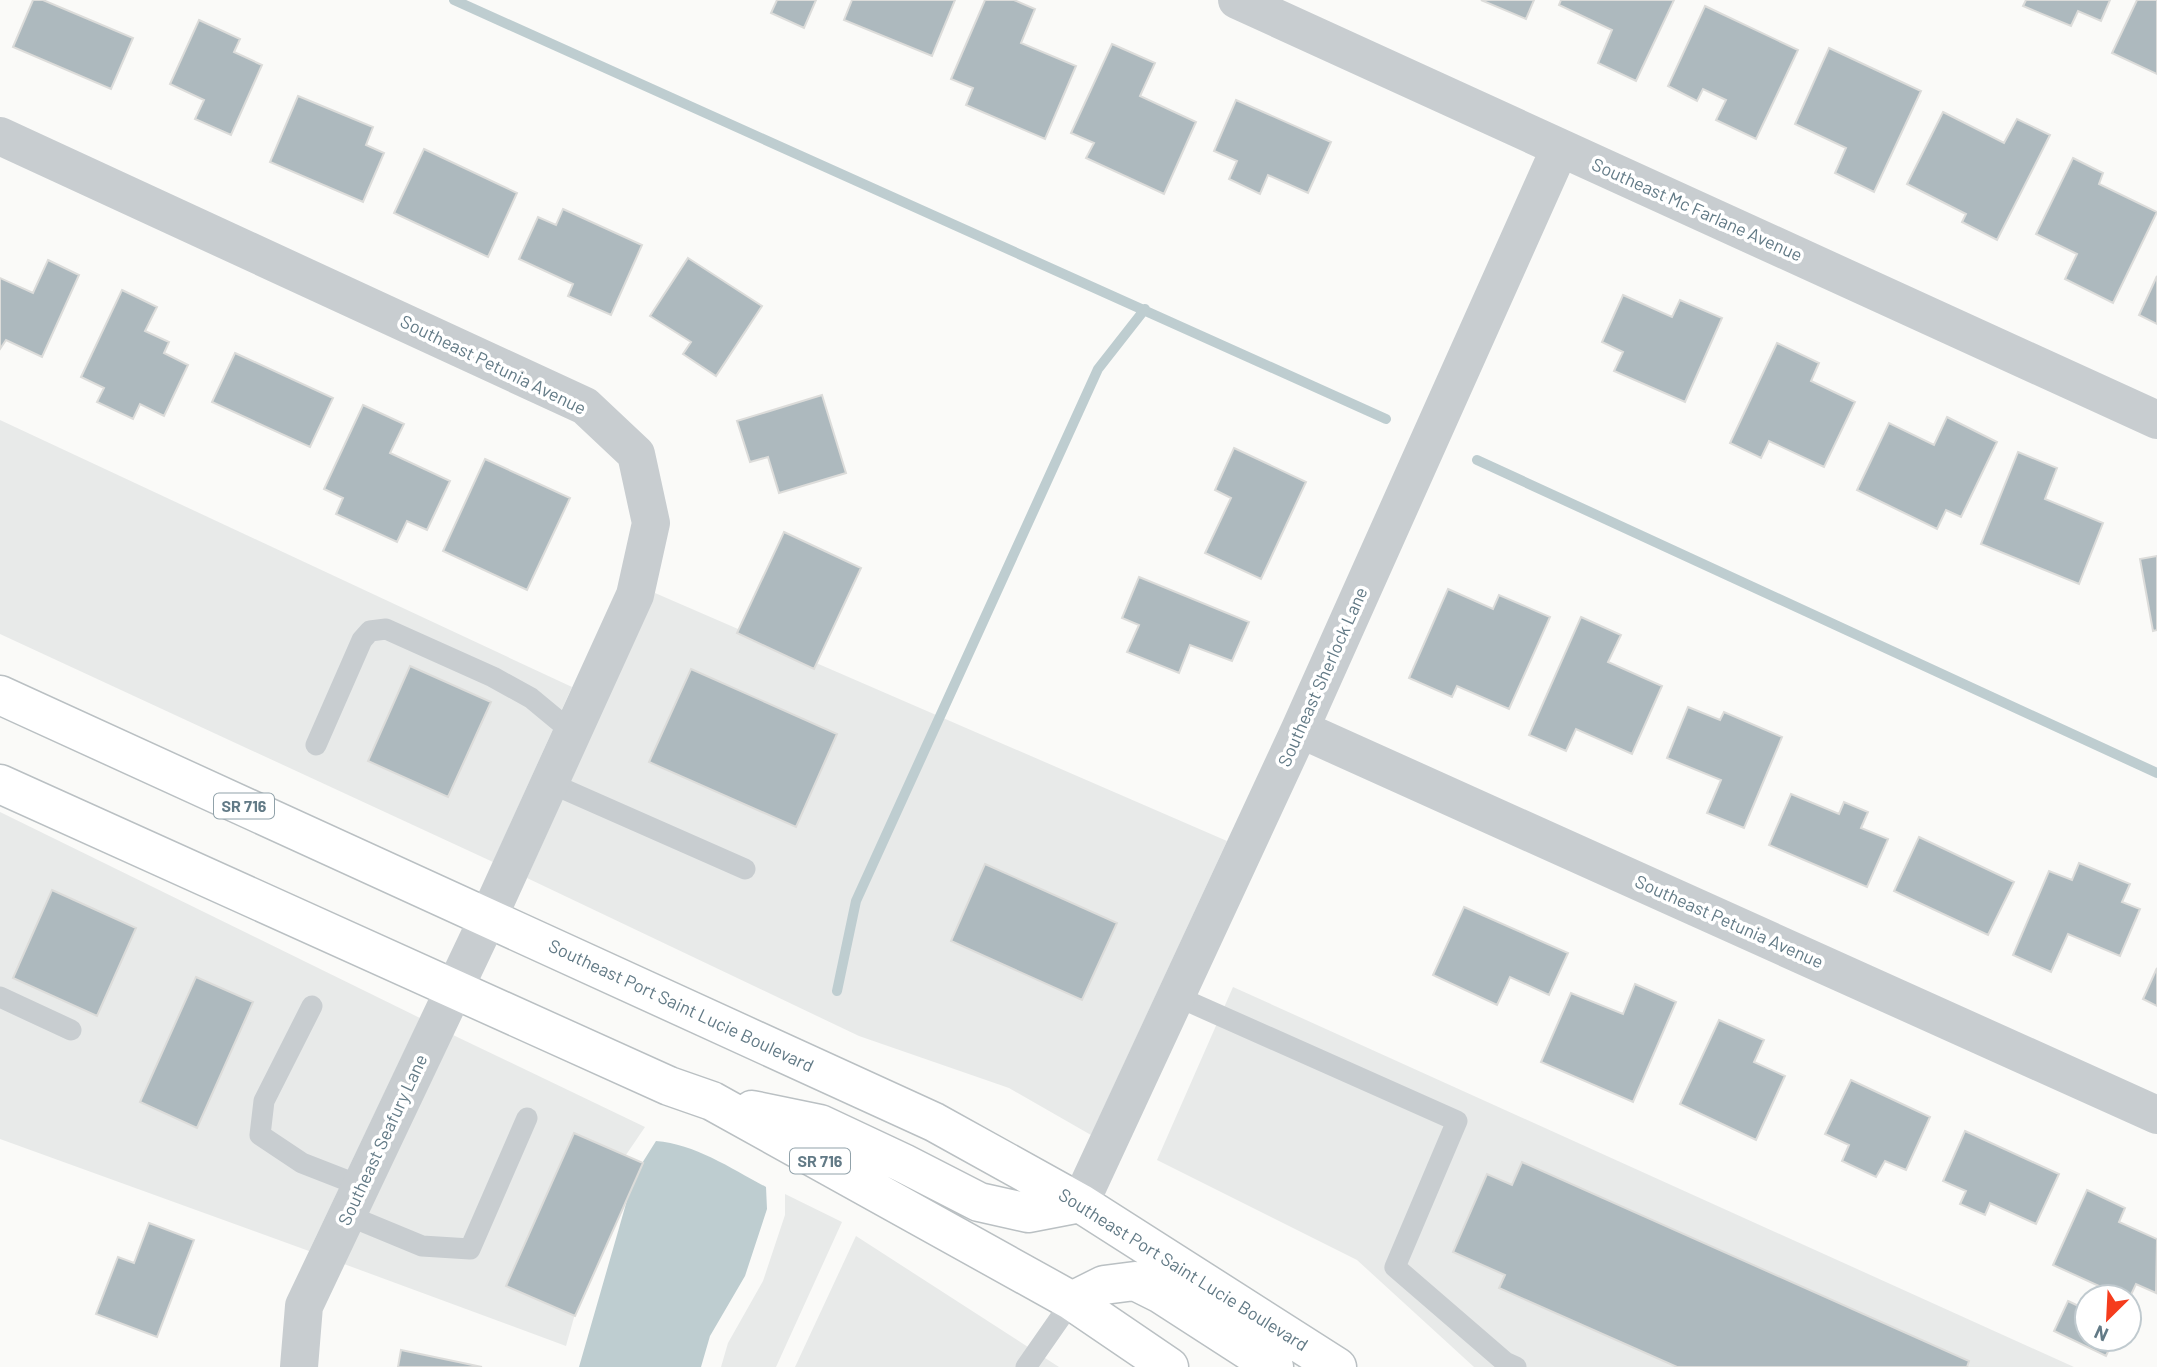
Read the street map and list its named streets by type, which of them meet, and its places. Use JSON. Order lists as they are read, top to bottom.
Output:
{
  "streets": {
    "main road": ["SR 716", "Southeast Port Saint Lucie Boulevard"],
    "street": [
      "Southeast Mc Farlane Avenue",
      "Southeast Petunia Avenue",
      "Southeast Sherlock Lane",
      "Southeast Seafury Lane"
    ]
  },
  "crossings": [
    ["Southeast Mc Farlane Avenue", "Southeast Sherlock Lane"],
    ["Southeast Petunia Avenue", "Southeast Sherlock Lane"],
    ["Southeast Petunia Avenue", "Southeast Port Saint Lucie Boulevard"],
    ["Southeast Petunia Avenue", "Southeast Seafury Lane"],
    ["Southeast Sherlock Lane", "Southeast Port Saint Lucie Boulevard"],
    ["SR 716", "Southeast Seafury Lane"],
    ["Southeast Port Saint Lucie Boulevard", "Southeast Seafury Lane"]
  ],
  "north": "bottom left"
}
